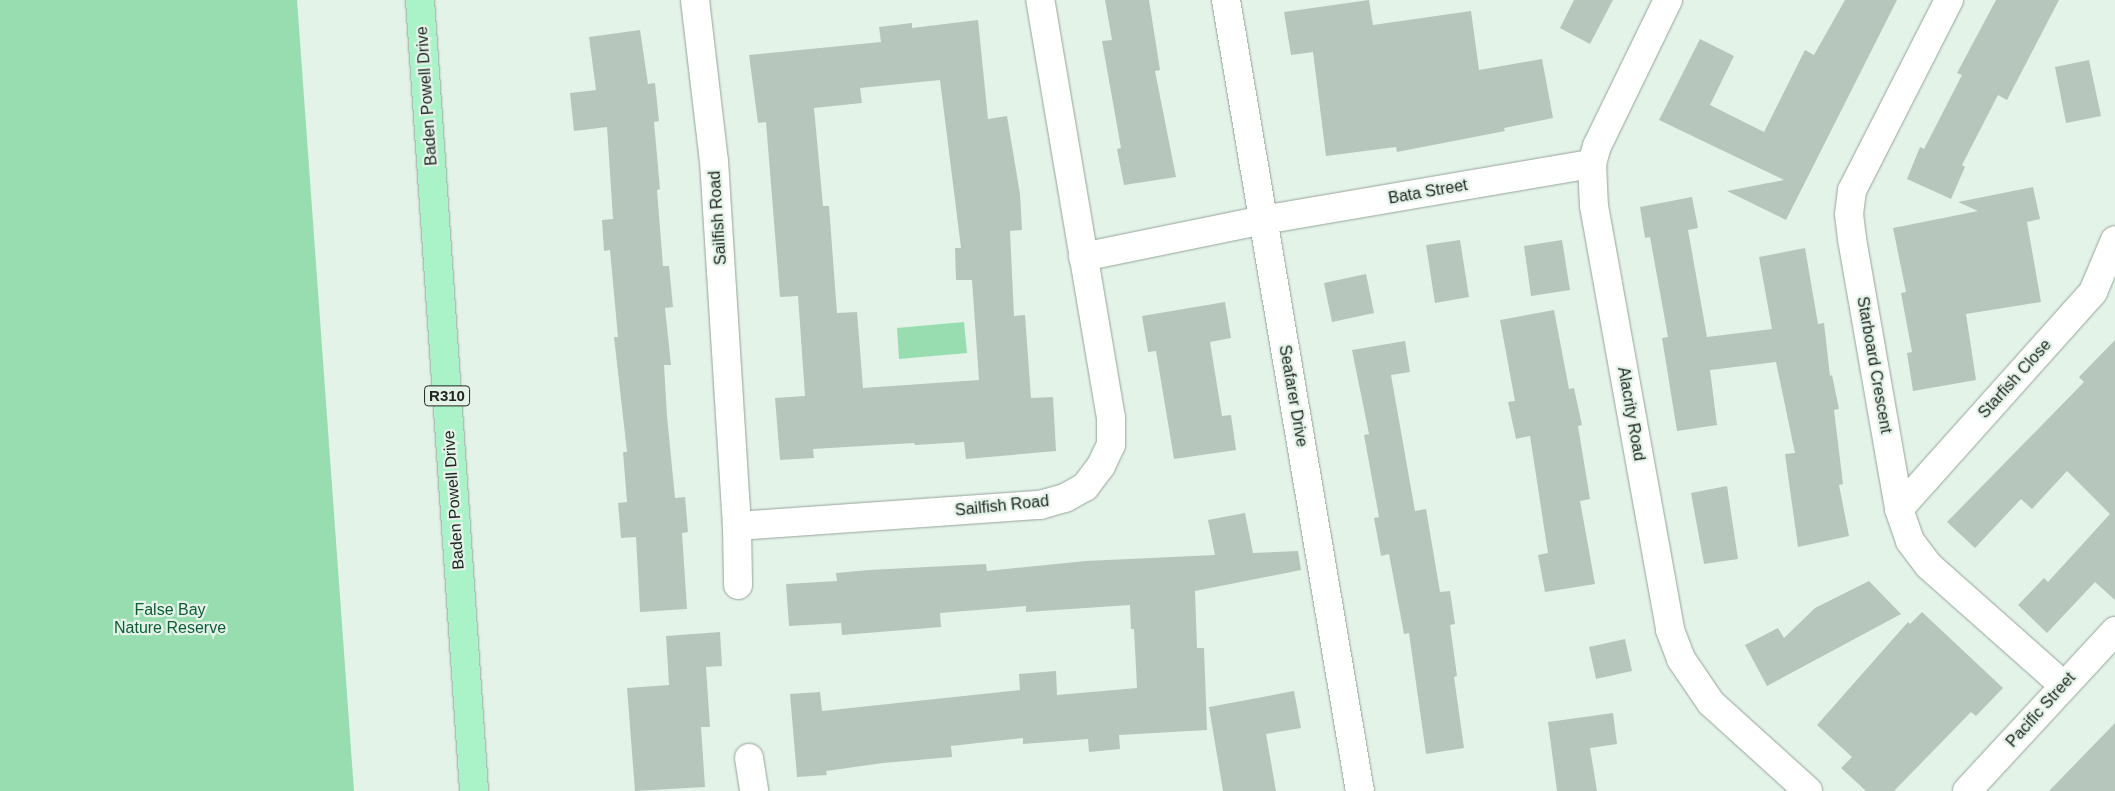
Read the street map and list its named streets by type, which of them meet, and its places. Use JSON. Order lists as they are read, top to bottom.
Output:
{
  "streets": {
    "main road": ["Baden Powell Drive", "R310"],
    "street": [
      "Bata Street",
      "Sailfish Road",
      "Starboard Crescent",
      "Starfish Close",
      "Seafarer Drive",
      "Alacrity Road",
      "Pacific Street"
    ]
  },
  "crossings": [
    ["Bata Street", "Seafarer Drive"],
    ["Bata Street", "Alacrity Road"],
    ["Starboard Crescent", "Starfish Close"],
    ["Starboard Crescent", "Pacific Street"]
  ],
  "parks": ["False Bay Nature Reserve"]
}
